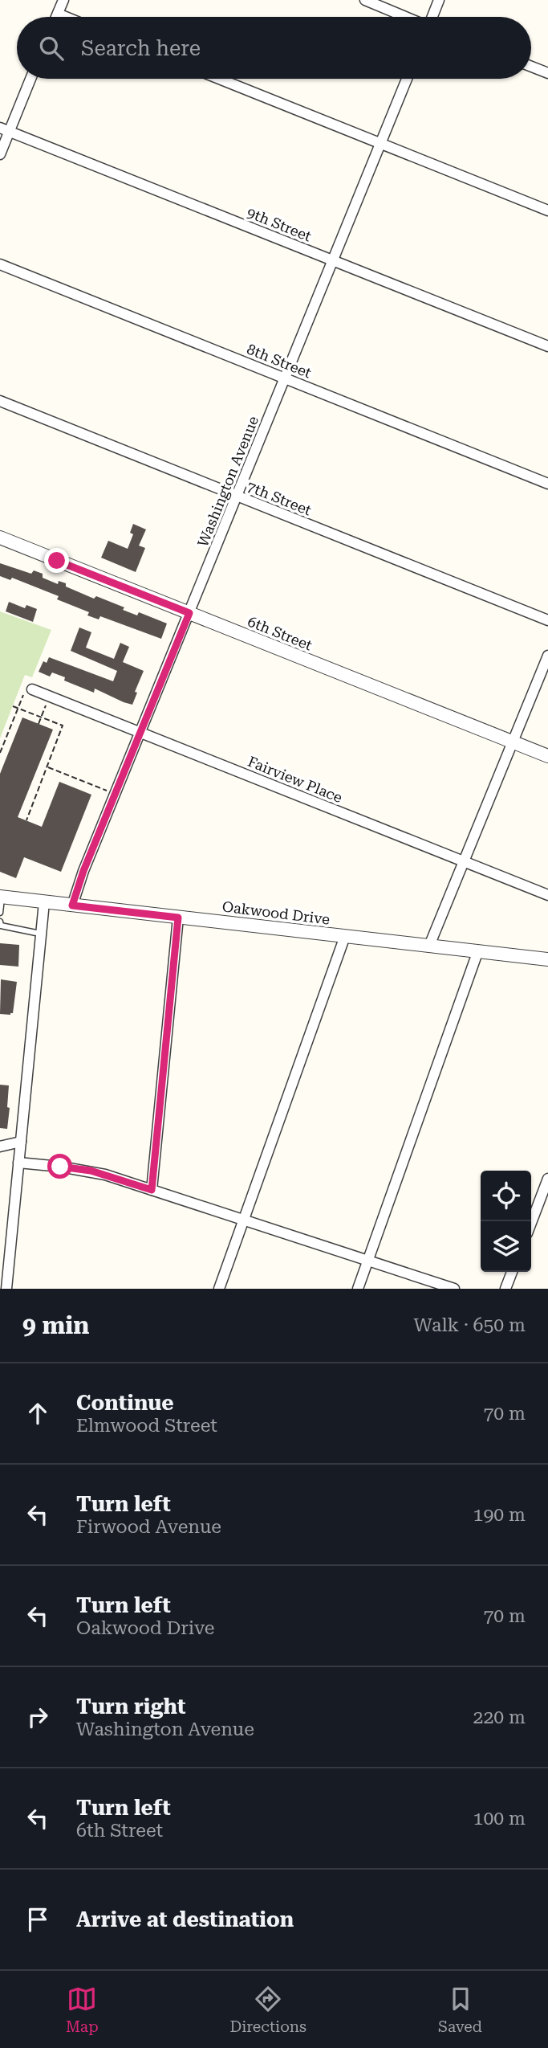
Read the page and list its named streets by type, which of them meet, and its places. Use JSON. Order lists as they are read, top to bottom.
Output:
{
  "streets": {
    "street": [
      "9th Street",
      "8th Street",
      "Washington Avenue",
      "7th Street",
      "6th Street",
      "Fairview Place",
      "Oakwood Drive"
    ]
  },
  "crossings": [
    ["9th Street", "Washington Avenue"],
    ["8th Street", "Washington Avenue"],
    ["Washington Avenue", "7th Street"],
    ["Washington Avenue", "6th Street"],
    ["Washington Avenue", "Fairview Place"],
    ["Washington Avenue", "Oakwood Drive"]
  ],
  "page": {
    "search": "Search here",
    "heading": ["9 min", "Walk · 650 m"],
    "list": [
      ["Continue", "Elmwood Street", "70 m"],
      ["Turn left", "Firwood Avenue", "190 m"],
      ["Turn left", "Oakwood Drive", "70 m"],
      ["Turn right", "Washington Avenue", "220 m"],
      ["Turn left", "6th Street", "100 m"],
      "Arrive at destination"
    ],
    "nav": ["Map", "Directions", "Saved"]
  }
}
